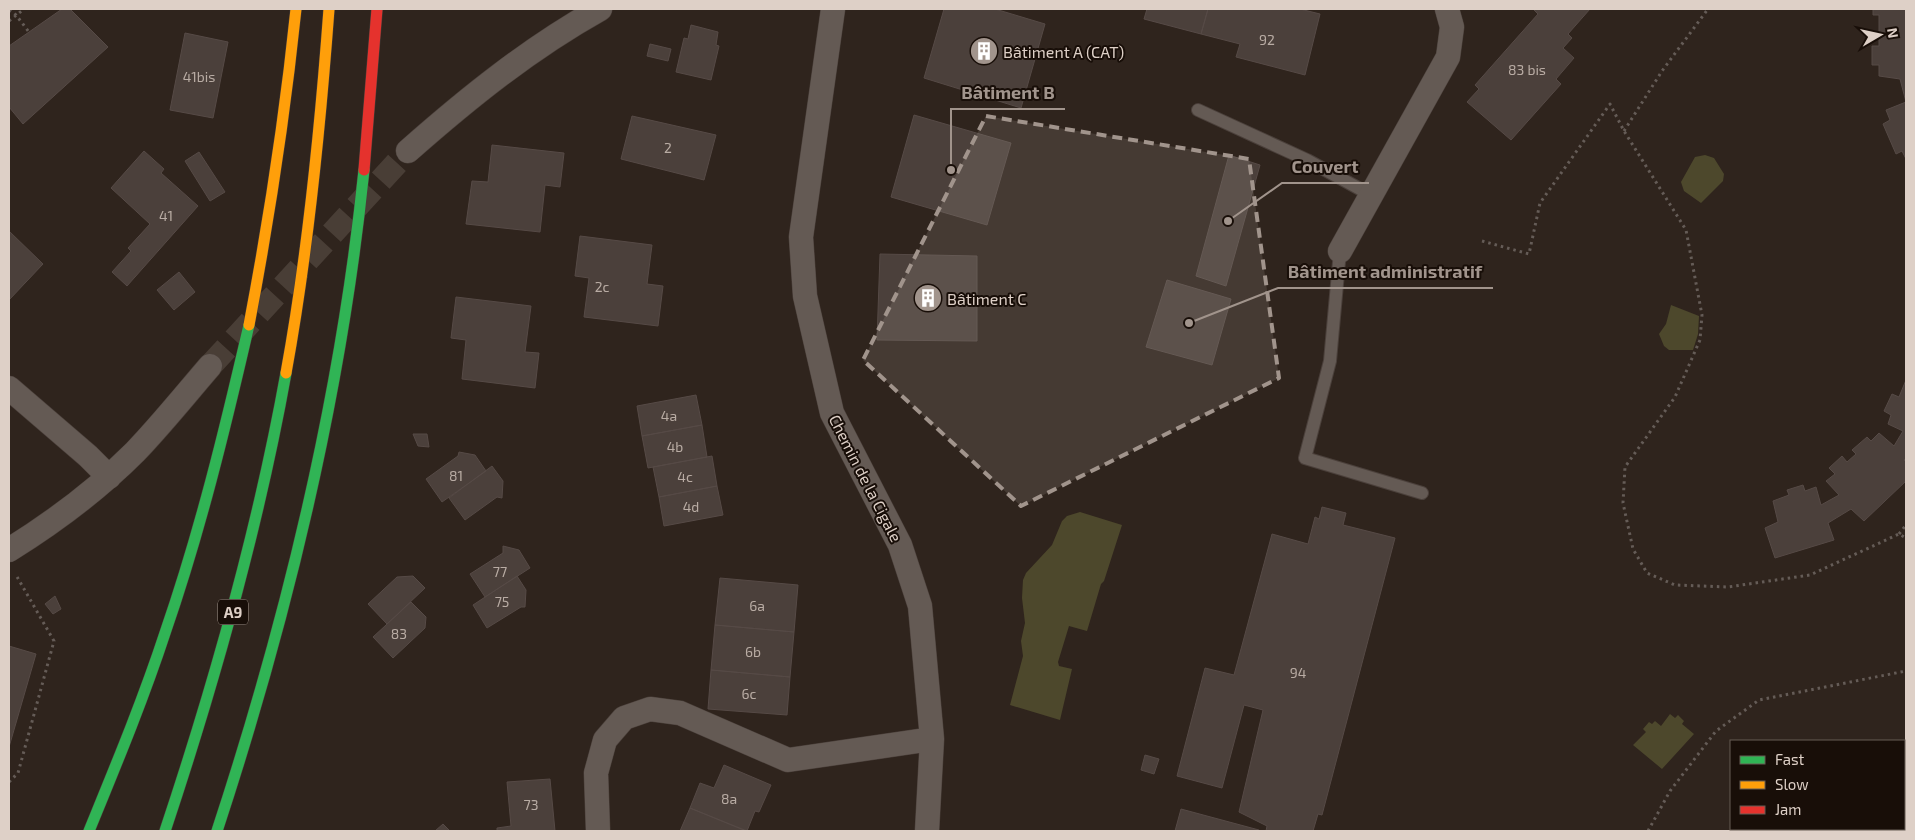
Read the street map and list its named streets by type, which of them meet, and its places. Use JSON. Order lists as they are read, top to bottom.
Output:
{
  "streets": {
    "highway": ["A9"],
    "street": ["Chemin de la Cigale"]
  },
  "places": {
    "building": ["Bâtiment A (CAT)", "Bâtiment C"],
    "other": ["Bâtiment B", "Couvert", "Bâtiment administratif"]
  },
  "house_numbers": [
    "92",
    "83 bis",
    "41bis",
    "2",
    "41",
    "2c",
    "4a",
    "4b",
    "81",
    "4c",
    "4d",
    "77",
    "75",
    "6a",
    "83",
    "6b",
    "94",
    "6c",
    "8a",
    "73"
  ],
  "legend": ["Fast", "Slow", "Jam"],
  "north": "right"
}
